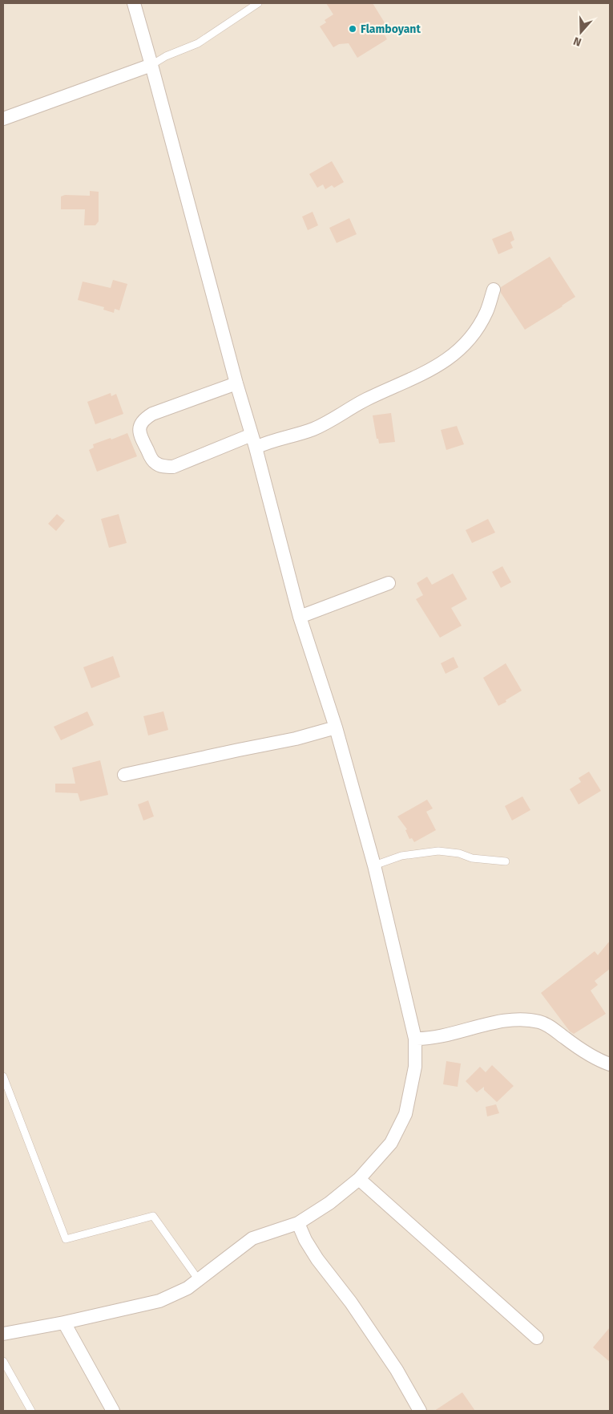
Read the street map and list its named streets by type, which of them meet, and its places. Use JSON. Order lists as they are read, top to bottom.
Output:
{
  "places": ["Flamboyant"],
  "north": "bottom"
}
